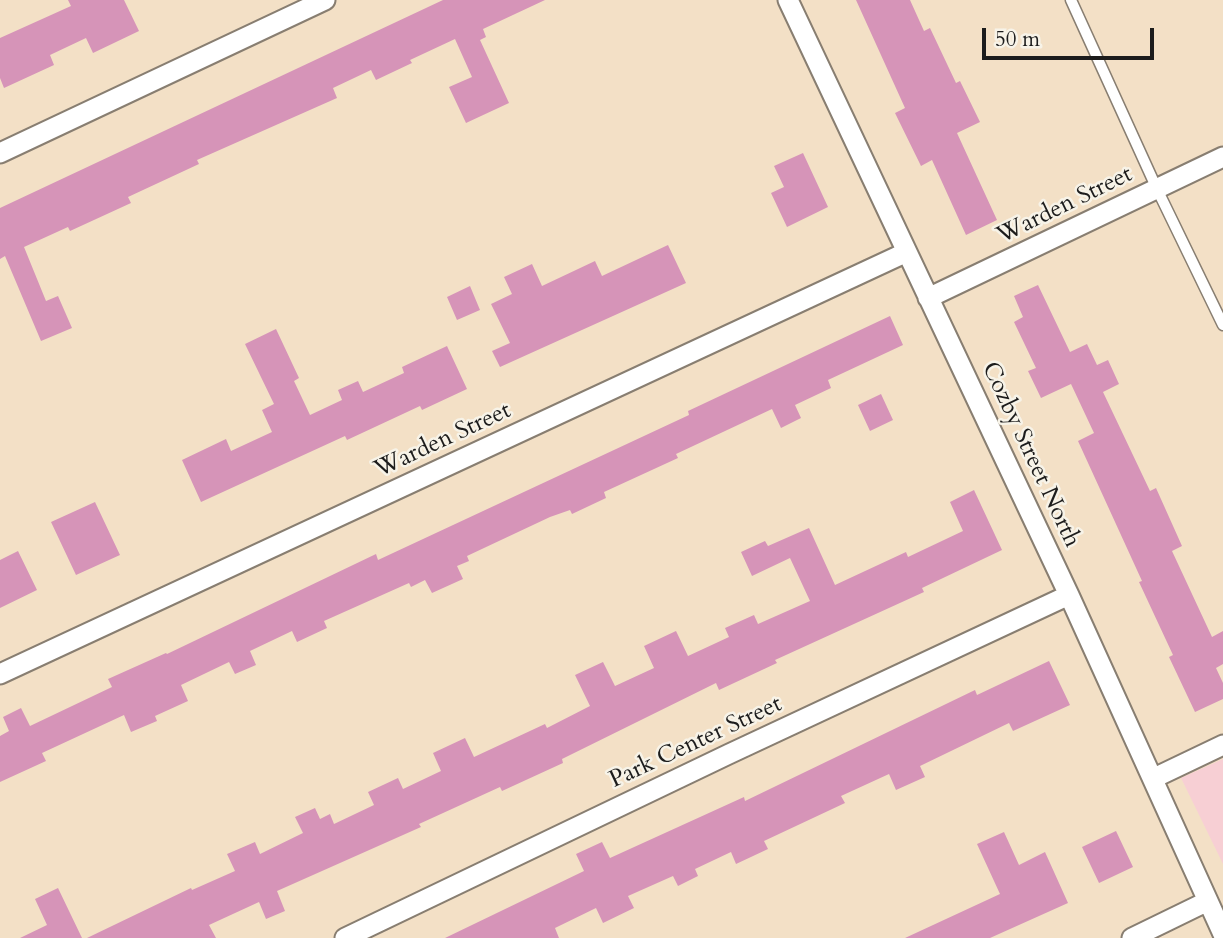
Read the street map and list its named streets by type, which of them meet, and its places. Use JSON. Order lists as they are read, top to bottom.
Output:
{
  "streets": {
    "street": ["Warden Street", "Cozby Street North", "Park Center Street"]
  },
  "crossings": [
    ["Warden Street", "Cozby Street North"],
    ["Cozby Street North", "Park Center Street"]
  ],
  "scale_bar": "50 m"
}
